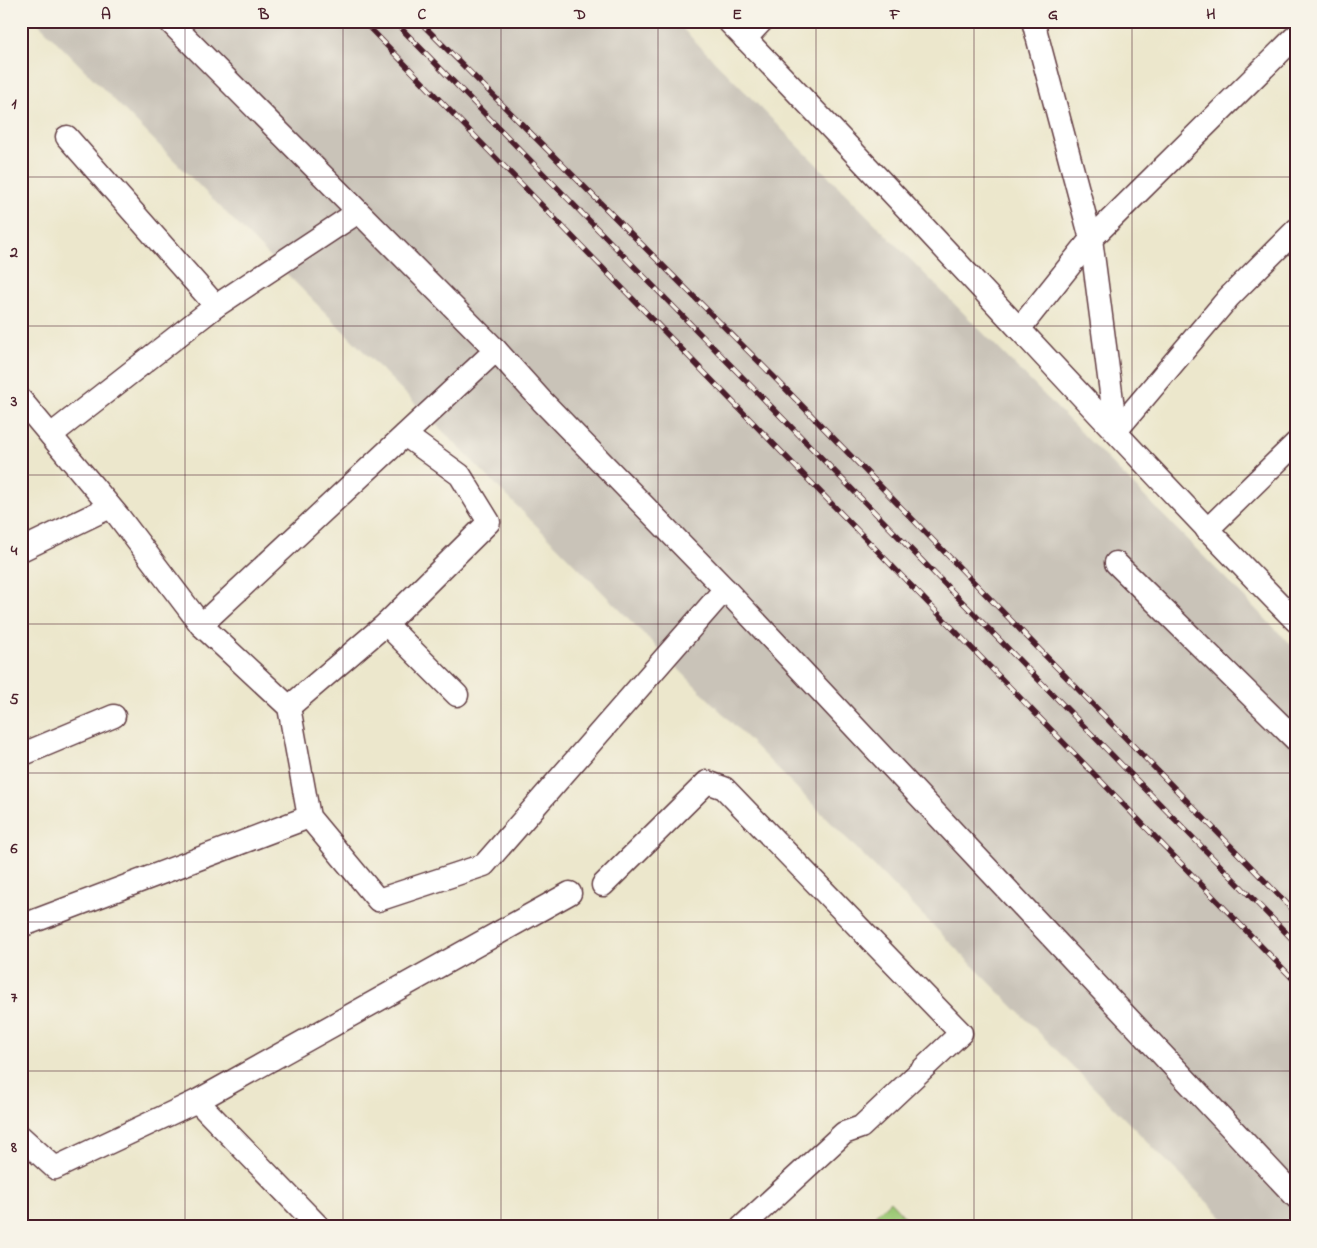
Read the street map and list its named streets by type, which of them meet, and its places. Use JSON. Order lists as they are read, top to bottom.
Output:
{
  "grid": {
    "columns": [
      "A",
      "B",
      "C",
      "D",
      "E",
      "F",
      "G",
      "H"
    ],
    "rows": [
      "1",
      "2",
      "3",
      "4",
      "5",
      "6",
      "7",
      "8"
    ]
  }
}
